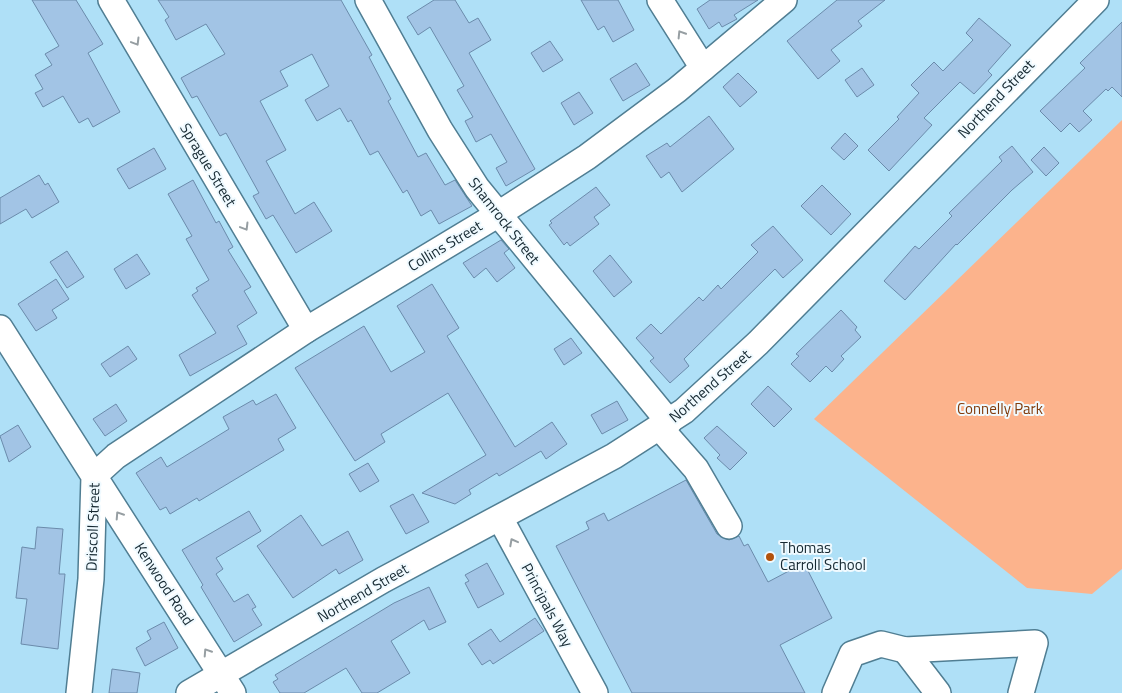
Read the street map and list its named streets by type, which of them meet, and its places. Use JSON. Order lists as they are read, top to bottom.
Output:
{
  "streets": {
    "street": [
      "Northend Street",
      "Sprague Street",
      "Shamrock Street",
      "Collins Street",
      "Driscoll Street",
      "Kenwood Road",
      "Principals Way"
    ]
  },
  "crossings": [
    ["Northend Street", "Shamrock Street"],
    ["Northend Street", "Kenwood Road"],
    ["Northend Street", "Principals Way"],
    ["Sprague Street", "Collins Street"],
    ["Shamrock Street", "Collins Street"],
    ["Collins Street", "Driscoll Street"],
    ["Collins Street", "Kenwood Road"],
    ["Driscoll Street", "Kenwood Road"]
  ],
  "one_way": ["Sprague Street", "Kenwood Road", "Principals Way"],
  "parks": ["Connelly Park"],
  "places": ["Thomas Carroll School"]
}
